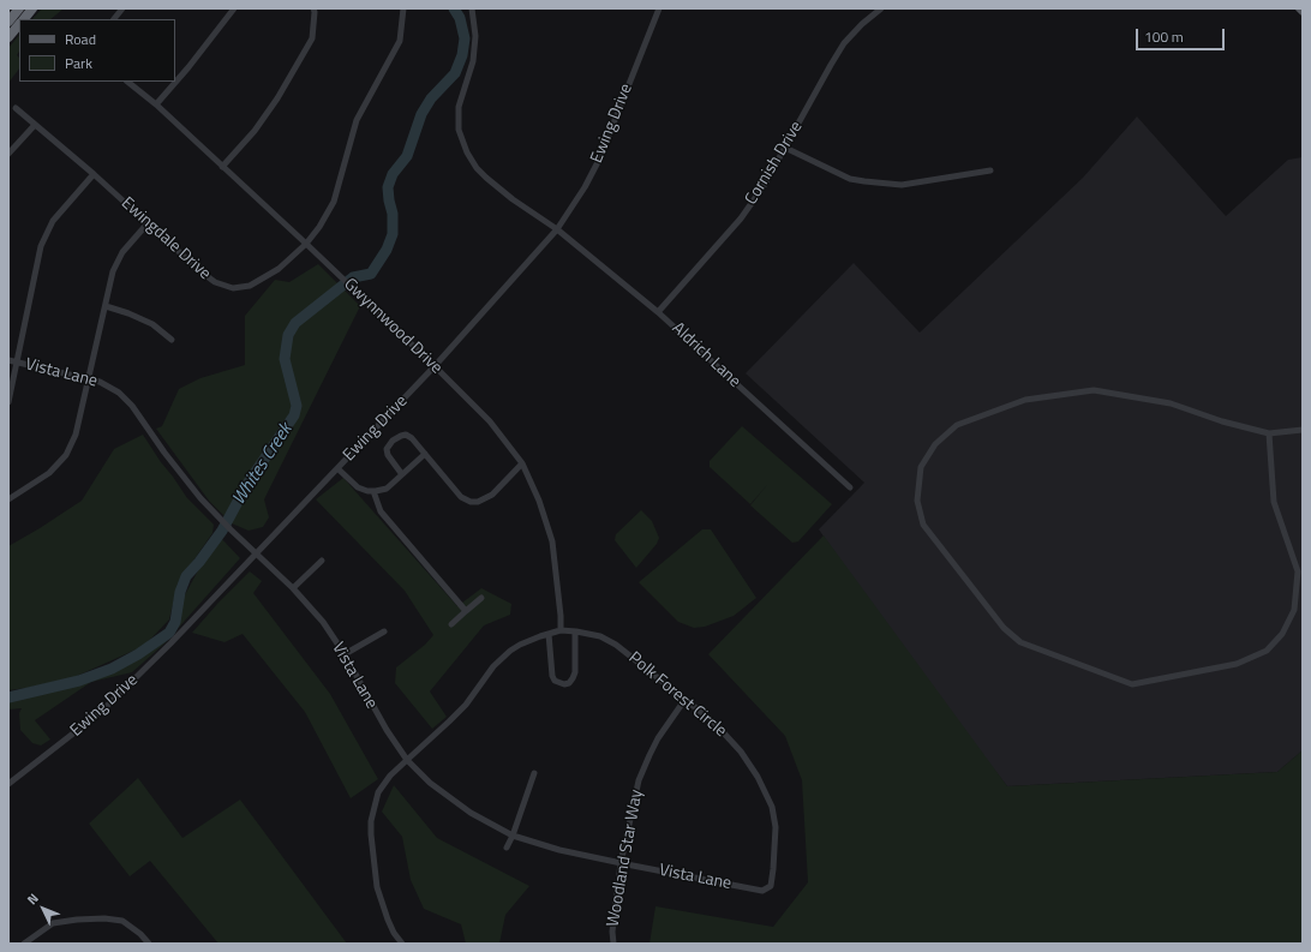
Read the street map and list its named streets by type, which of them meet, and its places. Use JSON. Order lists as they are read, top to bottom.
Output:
{
  "streets": {
    "street": [
      "Ewing Drive",
      "Cornish Drive",
      "Ewingdale Drive",
      "Gwynnwood Drive",
      "Aldrich Lane",
      "Vista Lane",
      "Polk Forest Circle",
      "Woodland Star Way"
    ]
  },
  "crossings": [
    ["Ewing Drive", "Gwynnwood Drive"],
    ["Ewing Drive", "Aldrich Lane"],
    ["Ewing Drive", "Vista Lane"],
    ["Cornish Drive", "Aldrich Lane"],
    ["Ewingdale Drive", "Gwynnwood Drive"],
    ["Gwynnwood Drive", "Polk Forest Circle"],
    ["Vista Lane", "Polk Forest Circle"],
    ["Vista Lane", "Woodland Star Way"],
    ["Polk Forest Circle", "Woodland Star Way"]
  ],
  "water": ["Whites Creek"],
  "legend": ["Road", "Park"],
  "scale_bar": "100 m",
  "north": "top left"
}
